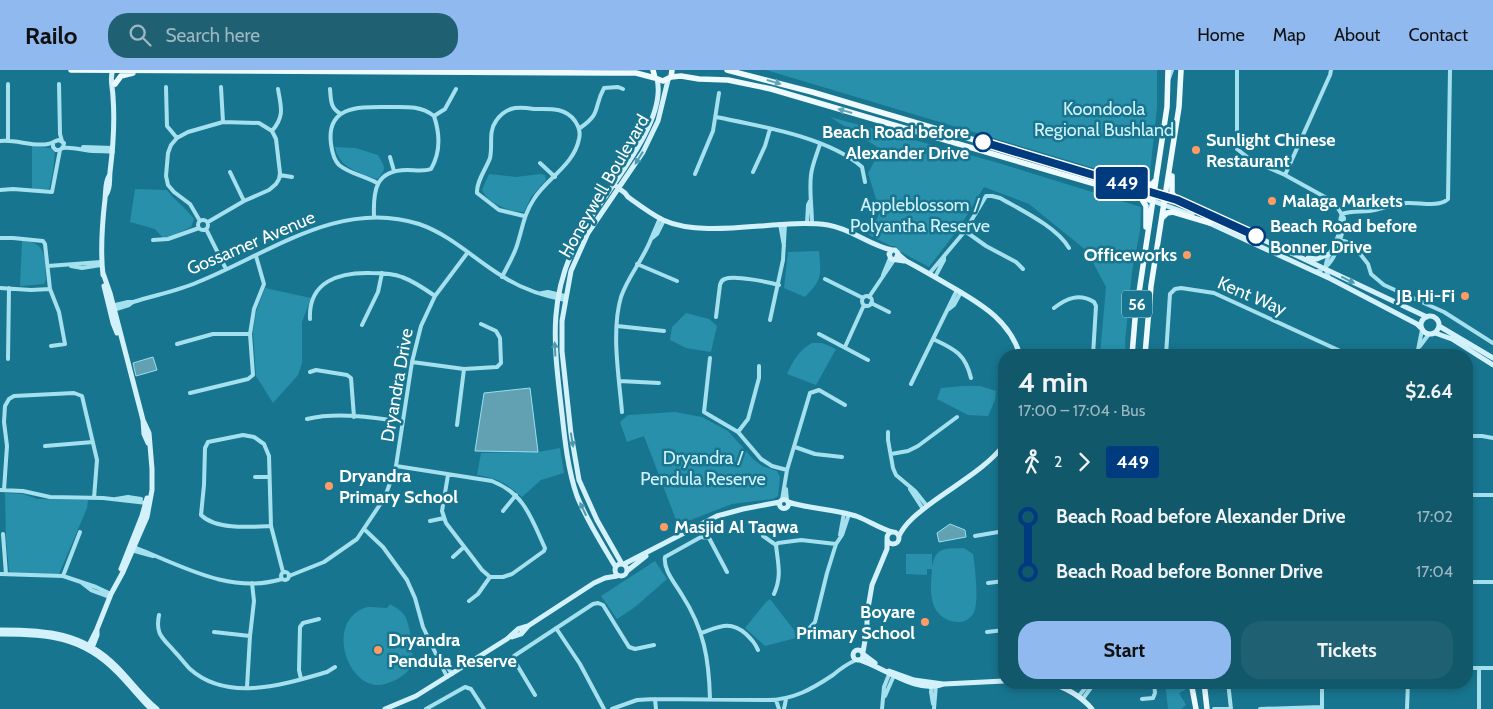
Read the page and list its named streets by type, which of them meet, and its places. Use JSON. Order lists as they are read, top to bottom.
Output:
{
  "streets": {
    "main road": ["56"],
    "street": [
      "Honeywell Boulevard",
      "Gossamer Avenue",
      "Kent Way",
      "Dryandra Drive"
    ]
  },
  "crossings": [
    ["Honeywell Boulevard", "Gossamer Avenue"],
    ["Gossamer Avenue", "Dryandra Drive"]
  ],
  "parks": ["Koondoola Regional Bushland", "Appleblossom / Polyantha Reserve", "Dryandra / Pendula Reserve"],
  "places": [
    "Beach Road before Alexander Drive",
    "Sunlight Chinese Restaurant",
    "Malaga Markets",
    "Beach Road before Bonner Drive",
    "Officeworks",
    "JB Hi-Fi",
    "Dryandra Primary School",
    "Masjid Al Taqwa",
    "Boyare Primary School",
    "Dryandra Pendula Reserve"
  ],
  "lines": ["bus line 449"],
  "page": {
    "header": "Railo",
    "search": "Search here",
    "nav": [
      "Home",
      "Map",
      "About",
      "Contact"
    ],
    "on_map": "449",
    "heading": ["4 min", "17:00 – 17:04 · Bus", "$2.64"],
    "legs": ["2", "449"],
    "list": [
      {
        "name": "Beach Road before Alexander Drive",
        "value": "17:02"
      },
      {
        "name": "Beach Road before Bonner Drive",
        "value": "17:04"
      }
    ],
    "buttons": ["Start", "Tickets"]
  }
}
